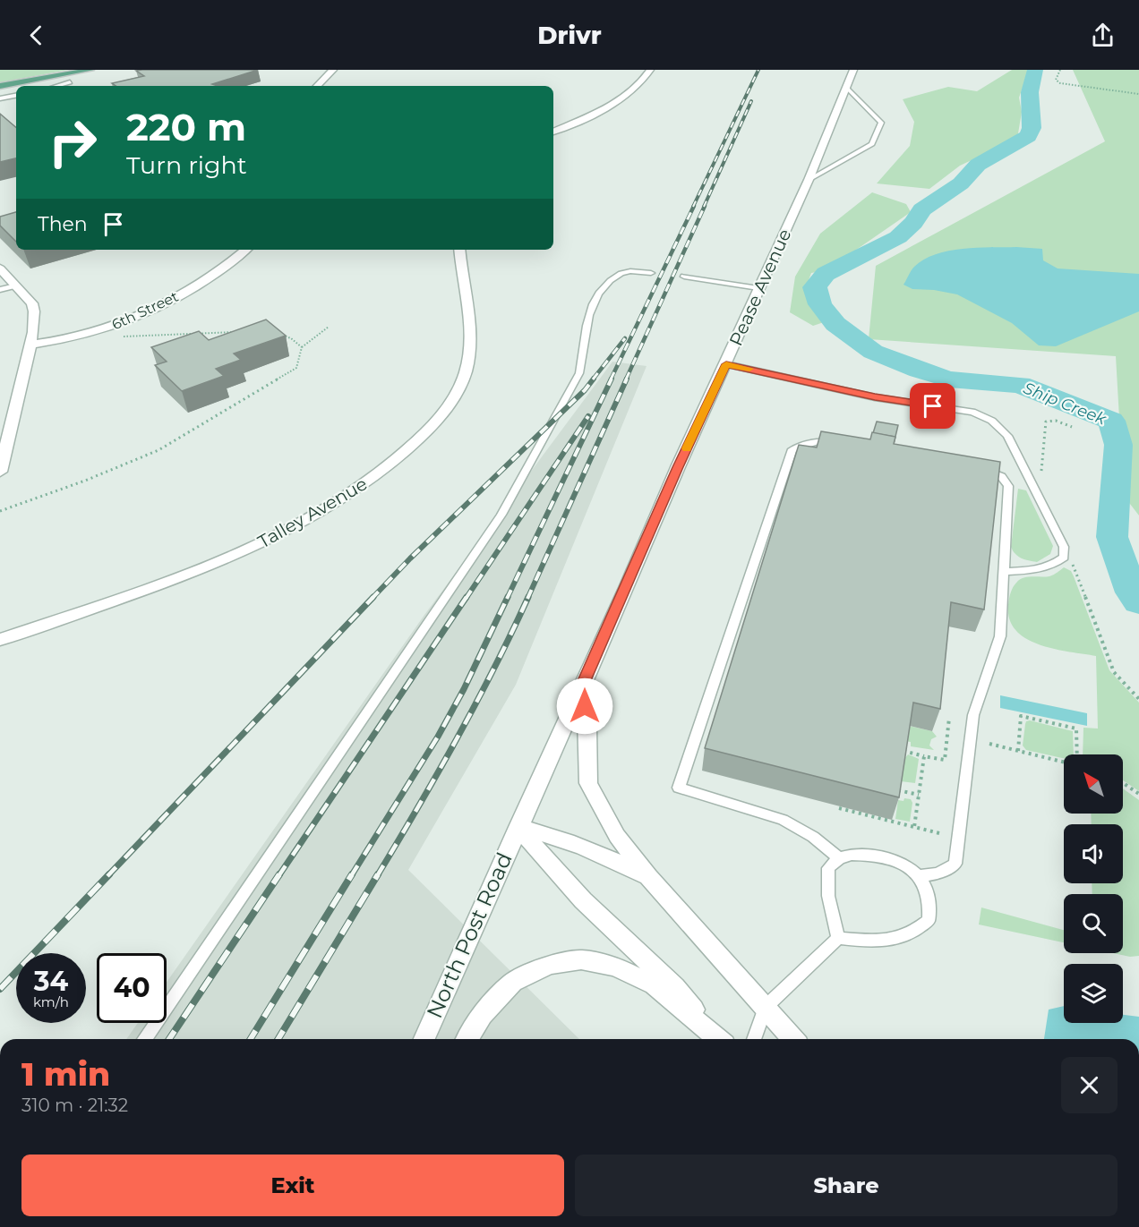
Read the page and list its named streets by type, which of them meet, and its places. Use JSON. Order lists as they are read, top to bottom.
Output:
{
  "streets": {
    "street": [
      "Pease Avenue",
      "6th Street",
      "Talley Avenue",
      "North Post Road"
    ]
  },
  "crossings": [
    ["Pease Avenue", "North Post Road"]
  ],
  "water": ["Ship Creek"],
  "north": "top left",
  "page": {
    "header": "Drivr",
    "turn": ["220 m", "Turn right"],
    "then": "Then",
    "speed": "34 km/h",
    "limit": "40",
    "heading": ["1 min", "310 m · 21:32"],
    "buttons": ["Exit", "Share"]
  }
}
